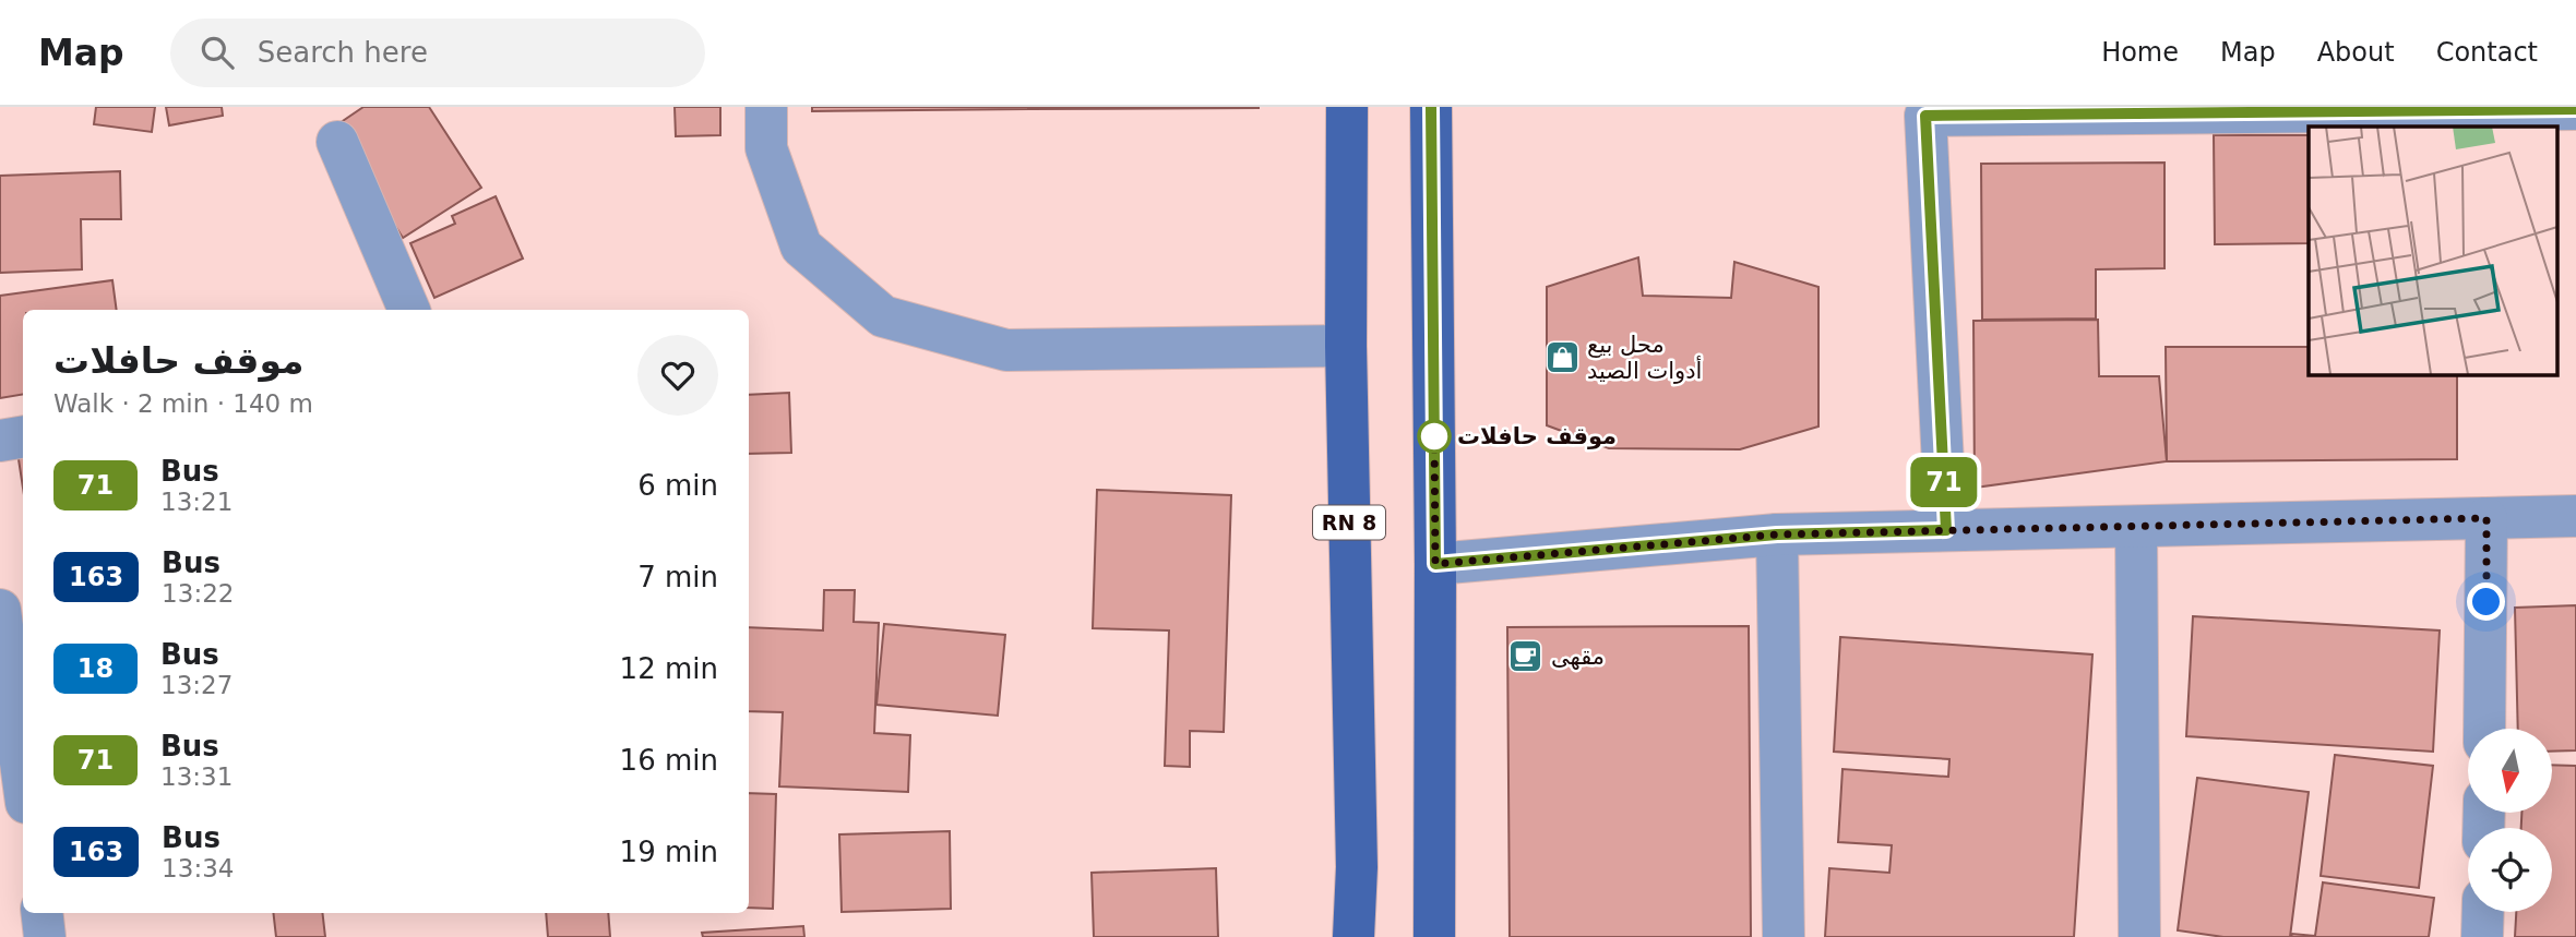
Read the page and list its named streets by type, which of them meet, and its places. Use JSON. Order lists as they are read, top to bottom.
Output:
{
  "streets": {
    "main road": ["RN 8"]
  },
  "places": {
    "shop": ["محل بيع أدوات الصيد"],
    "other": ["موقف حافلات"],
    "cafe": ["مقهى"]
  },
  "lines": ["bus line 71"],
  "north": "bottom",
  "page": {
    "header": "Map",
    "search": "Search here",
    "nav": [
      "Home",
      "Map",
      "About",
      "Contact"
    ],
    "on_map": "71",
    "heading": ["موقف حافلات", "Walk · 2 min · 140 m"],
    "list": [
      {
        "mark": "71",
        "name": "Bus",
        "note": "13:21",
        "value": "6 min"
      },
      {
        "mark": "163",
        "name": "Bus",
        "note": "13:22",
        "value": "7 min"
      },
      {
        "mark": "18",
        "name": "Bus",
        "note": "13:27",
        "value": "12 min"
      },
      {
        "mark": "71",
        "name": "Bus",
        "note": "13:31",
        "value": "16 min"
      },
      {
        "mark": "163",
        "name": "Bus",
        "note": "13:34",
        "value": "19 min"
      }
    ]
  }
}
